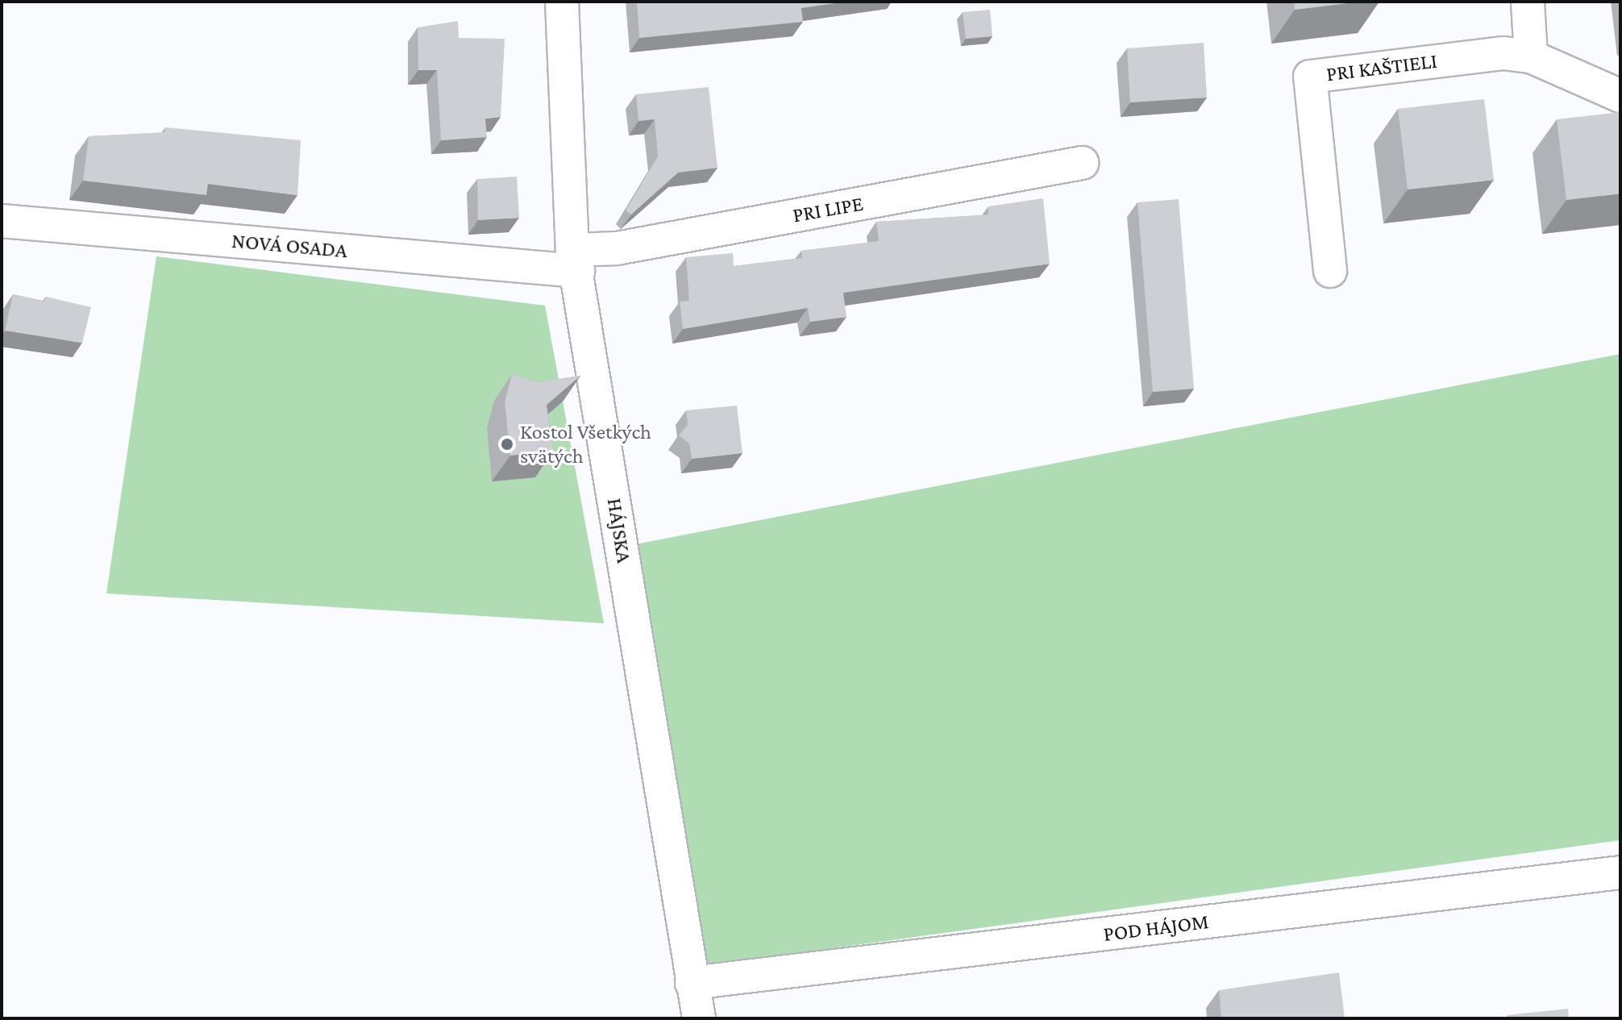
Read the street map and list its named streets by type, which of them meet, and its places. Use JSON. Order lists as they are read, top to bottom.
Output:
{
  "streets": {
    "street": [
      "PRI KAŠTIELI",
      "PRI LIPE",
      "NOVÁ OSADA",
      "HÁJSKA",
      "POD HÁJOM"
    ]
  },
  "crossings": [
    ["PRI LIPE", "NOVÁ OSADA"],
    ["PRI LIPE", "HÁJSKA"],
    ["NOVÁ OSADA", "HÁJSKA"],
    ["HÁJSKA", "POD HÁJOM"]
  ],
  "places": ["Kostol Všetkých svätých"]
}
